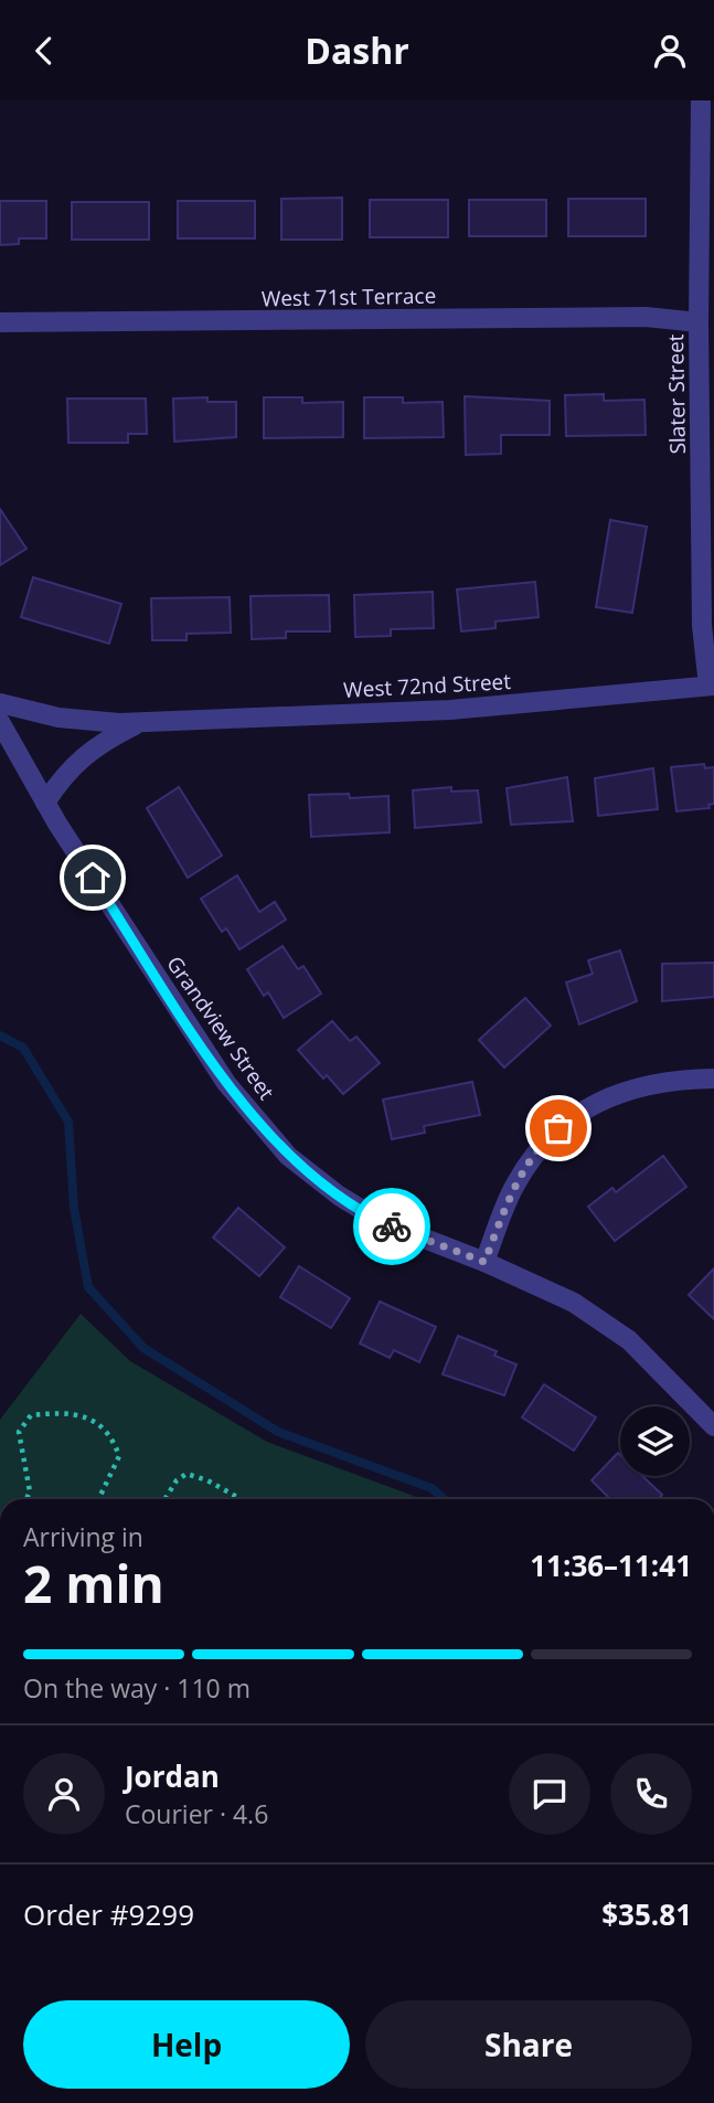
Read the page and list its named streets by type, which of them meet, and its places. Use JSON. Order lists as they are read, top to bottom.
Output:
{
  "streets": {
    "street": [
      "West 71st Terrace",
      "Slater Street",
      "West 72nd Street",
      "Grandview Street"
    ]
  },
  "crossings": [
    ["West 71st Terrace", "Slater Street"],
    ["Slater Street", "West 72nd Street"],
    ["West 72nd Street", "Grandview Street"]
  ],
  "page": {
    "header": "Dashr",
    "heading": ["2 min", "Arriving in", "11:36–11:41"],
    "panel": [
      "Jordan",
      "Courier · 4.6",
      "Order #9299",
      "$35.81"
    ],
    "bar": "On the way · 110 m",
    "buttons": ["Help", "Share"]
  }
}
